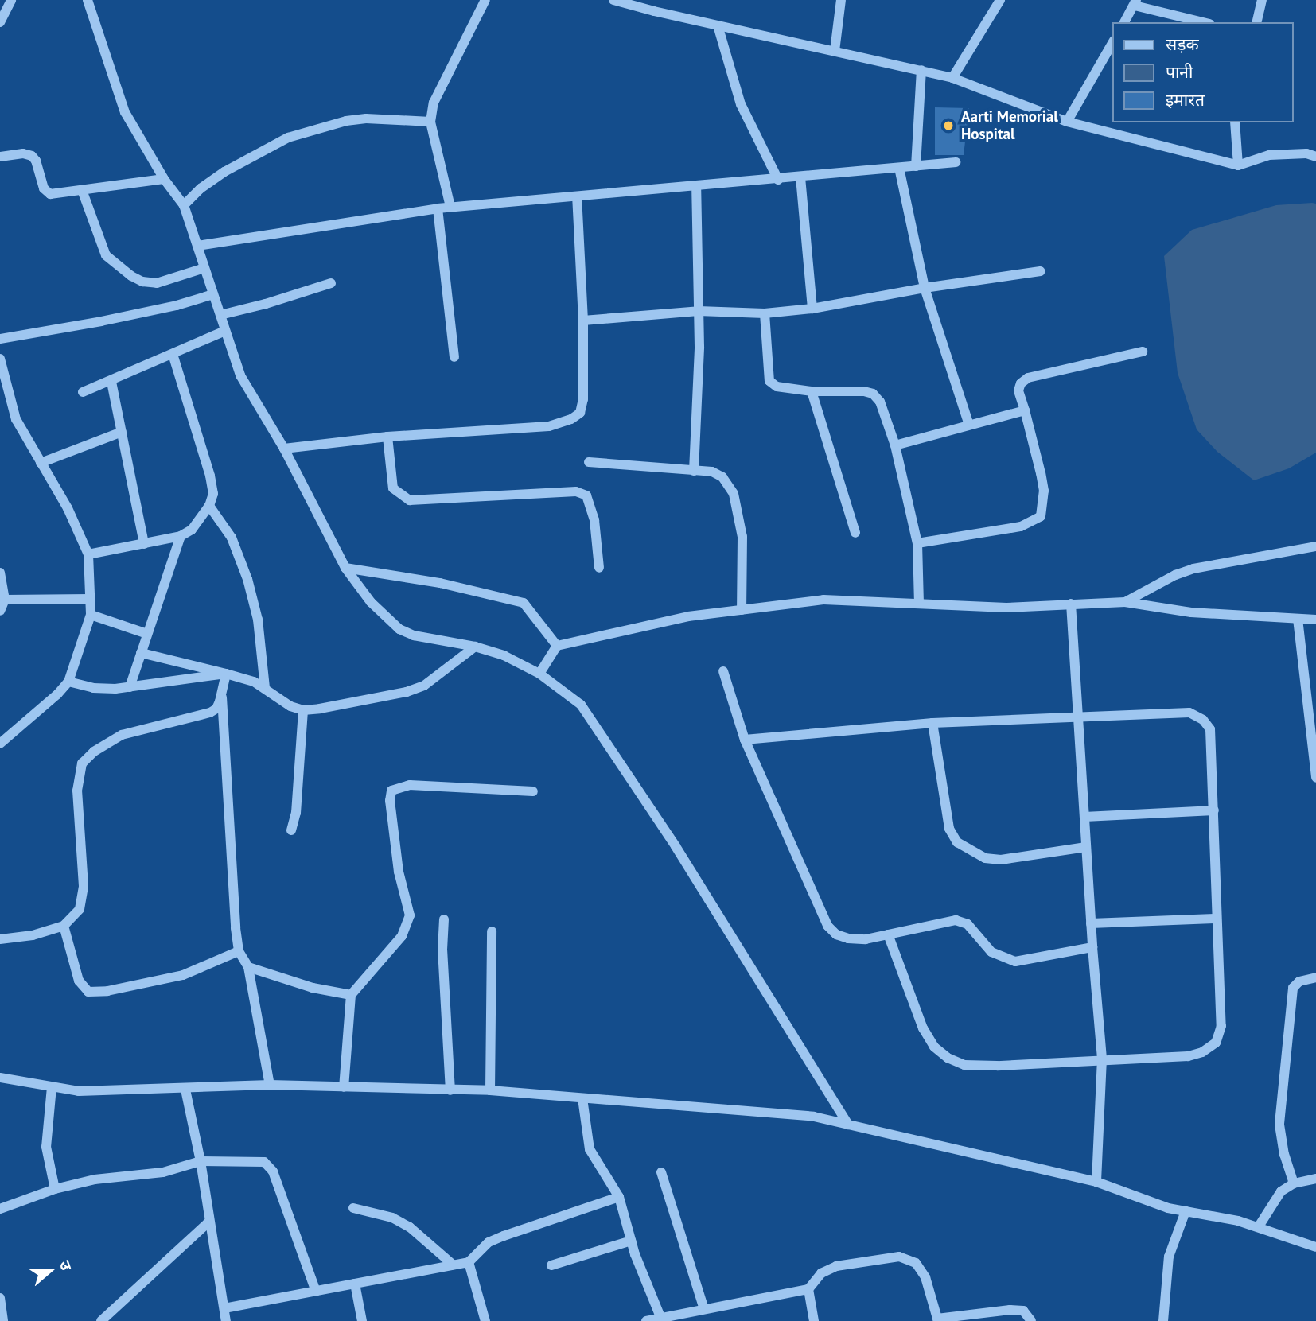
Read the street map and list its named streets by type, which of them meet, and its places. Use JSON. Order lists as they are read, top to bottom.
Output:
{
  "places": ["Aarti Memorial Hospital"],
  "legend": ["सड़क", "पानी", "इमारत"],
  "north": "right"
}
